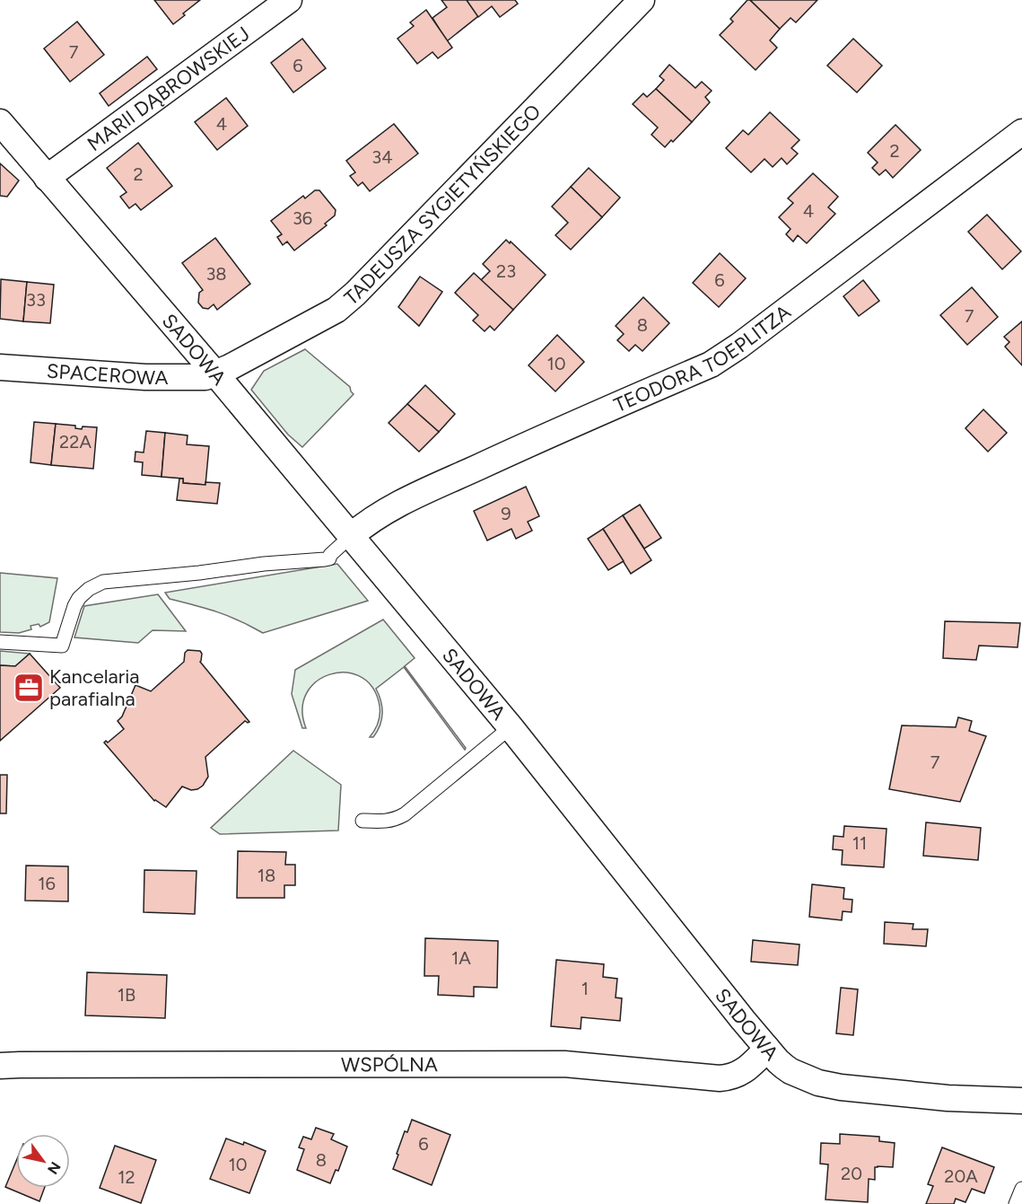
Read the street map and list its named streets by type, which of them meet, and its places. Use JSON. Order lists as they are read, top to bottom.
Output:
{
  "streets": {
    "street": [
      "MARII DĄBROWSKIEJ",
      "TADEUSZA SYGIETYŃSKIEGO",
      "SADOWA",
      "TEODORA TOEPLITZA",
      "SPACEROWA",
      "WSPÓLNA"
    ]
  },
  "crossings": [
    ["MARII DĄBROWSKIEJ", "SADOWA"],
    ["TADEUSZA SYGIETYŃSKIEGO", "SADOWA"],
    ["TADEUSZA SYGIETYŃSKIEGO", "SPACEROWA"],
    ["SADOWA", "TEODORA TOEPLITZA"],
    ["SADOWA", "SPACEROWA"],
    ["SADOWA", "WSPÓLNA"]
  ],
  "places": {
    "office": ["Kancelaria parafialna"]
  },
  "house_numbers": [
    "7",
    "6",
    "4",
    "2",
    "34",
    "2",
    "4",
    "36",
    "23",
    "38",
    "6",
    "33",
    "7",
    "8",
    "10",
    "22A",
    "9",
    "7",
    "11",
    "18",
    "16",
    "1A",
    "1",
    "1B",
    "6",
    "8",
    "10",
    "20",
    "20A",
    "12"
  ],
  "north": "bottom right"
}
